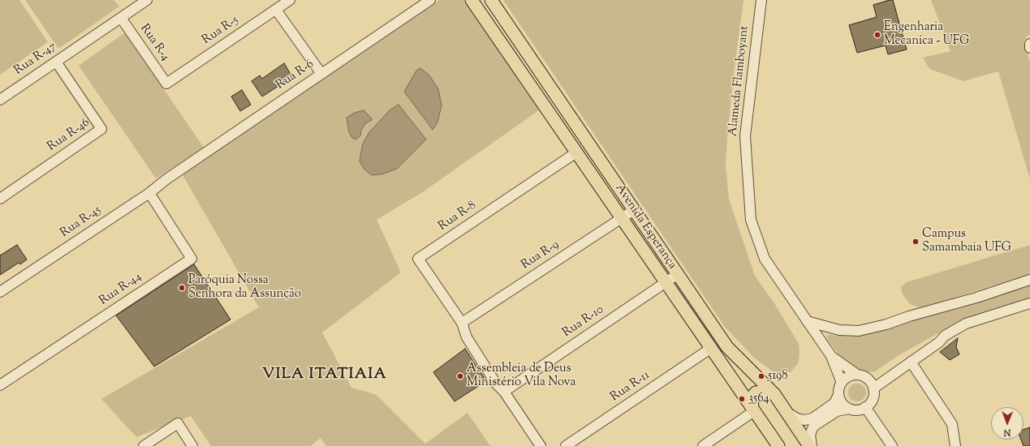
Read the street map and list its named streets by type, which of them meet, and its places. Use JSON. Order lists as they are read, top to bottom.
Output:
{
  "streets": {
    "main road": ["Avenida Esperança"],
    "street": [
      "Rua R-5",
      "Rua R-4",
      "Rua R-47",
      "Rua R-6",
      "Alameda Flamboyant",
      "Rua R-46",
      "Rua R-8",
      "Rua R-45",
      "Rua R-9",
      "Rua R-44",
      "Rua R-10",
      "Rua R-11"
    ]
  },
  "crossings": [
    ["Rua R-5", "Rua R-4"],
    ["Rua R-4", "Rua R-47"],
    ["Rua R-47", "Rua R-46"],
    ["Rua R-6", "Rua R-45"],
    ["Rua R-8", "Avenida Esperança"],
    ["Rua R-8", "Rua R-9"],
    ["Rua R-45", "Rua R-44"],
    ["Avenida Esperança", "Rua R-9"],
    ["Avenida Esperança", "Rua R-10"],
    ["Avenida Esperança", "Rua R-11"]
  ],
  "districts": ["VILA ITATIAIA"],
  "places": [
    "Engenharia Mecanica - UFG",
    "Campus Samambaia UFG",
    "Paróquia Nossa Senhora da Assunção",
    "Assembleia de Deus Ministério Vila Nova",
    "5198",
    "3564"
  ],
  "north": "bottom"
}
